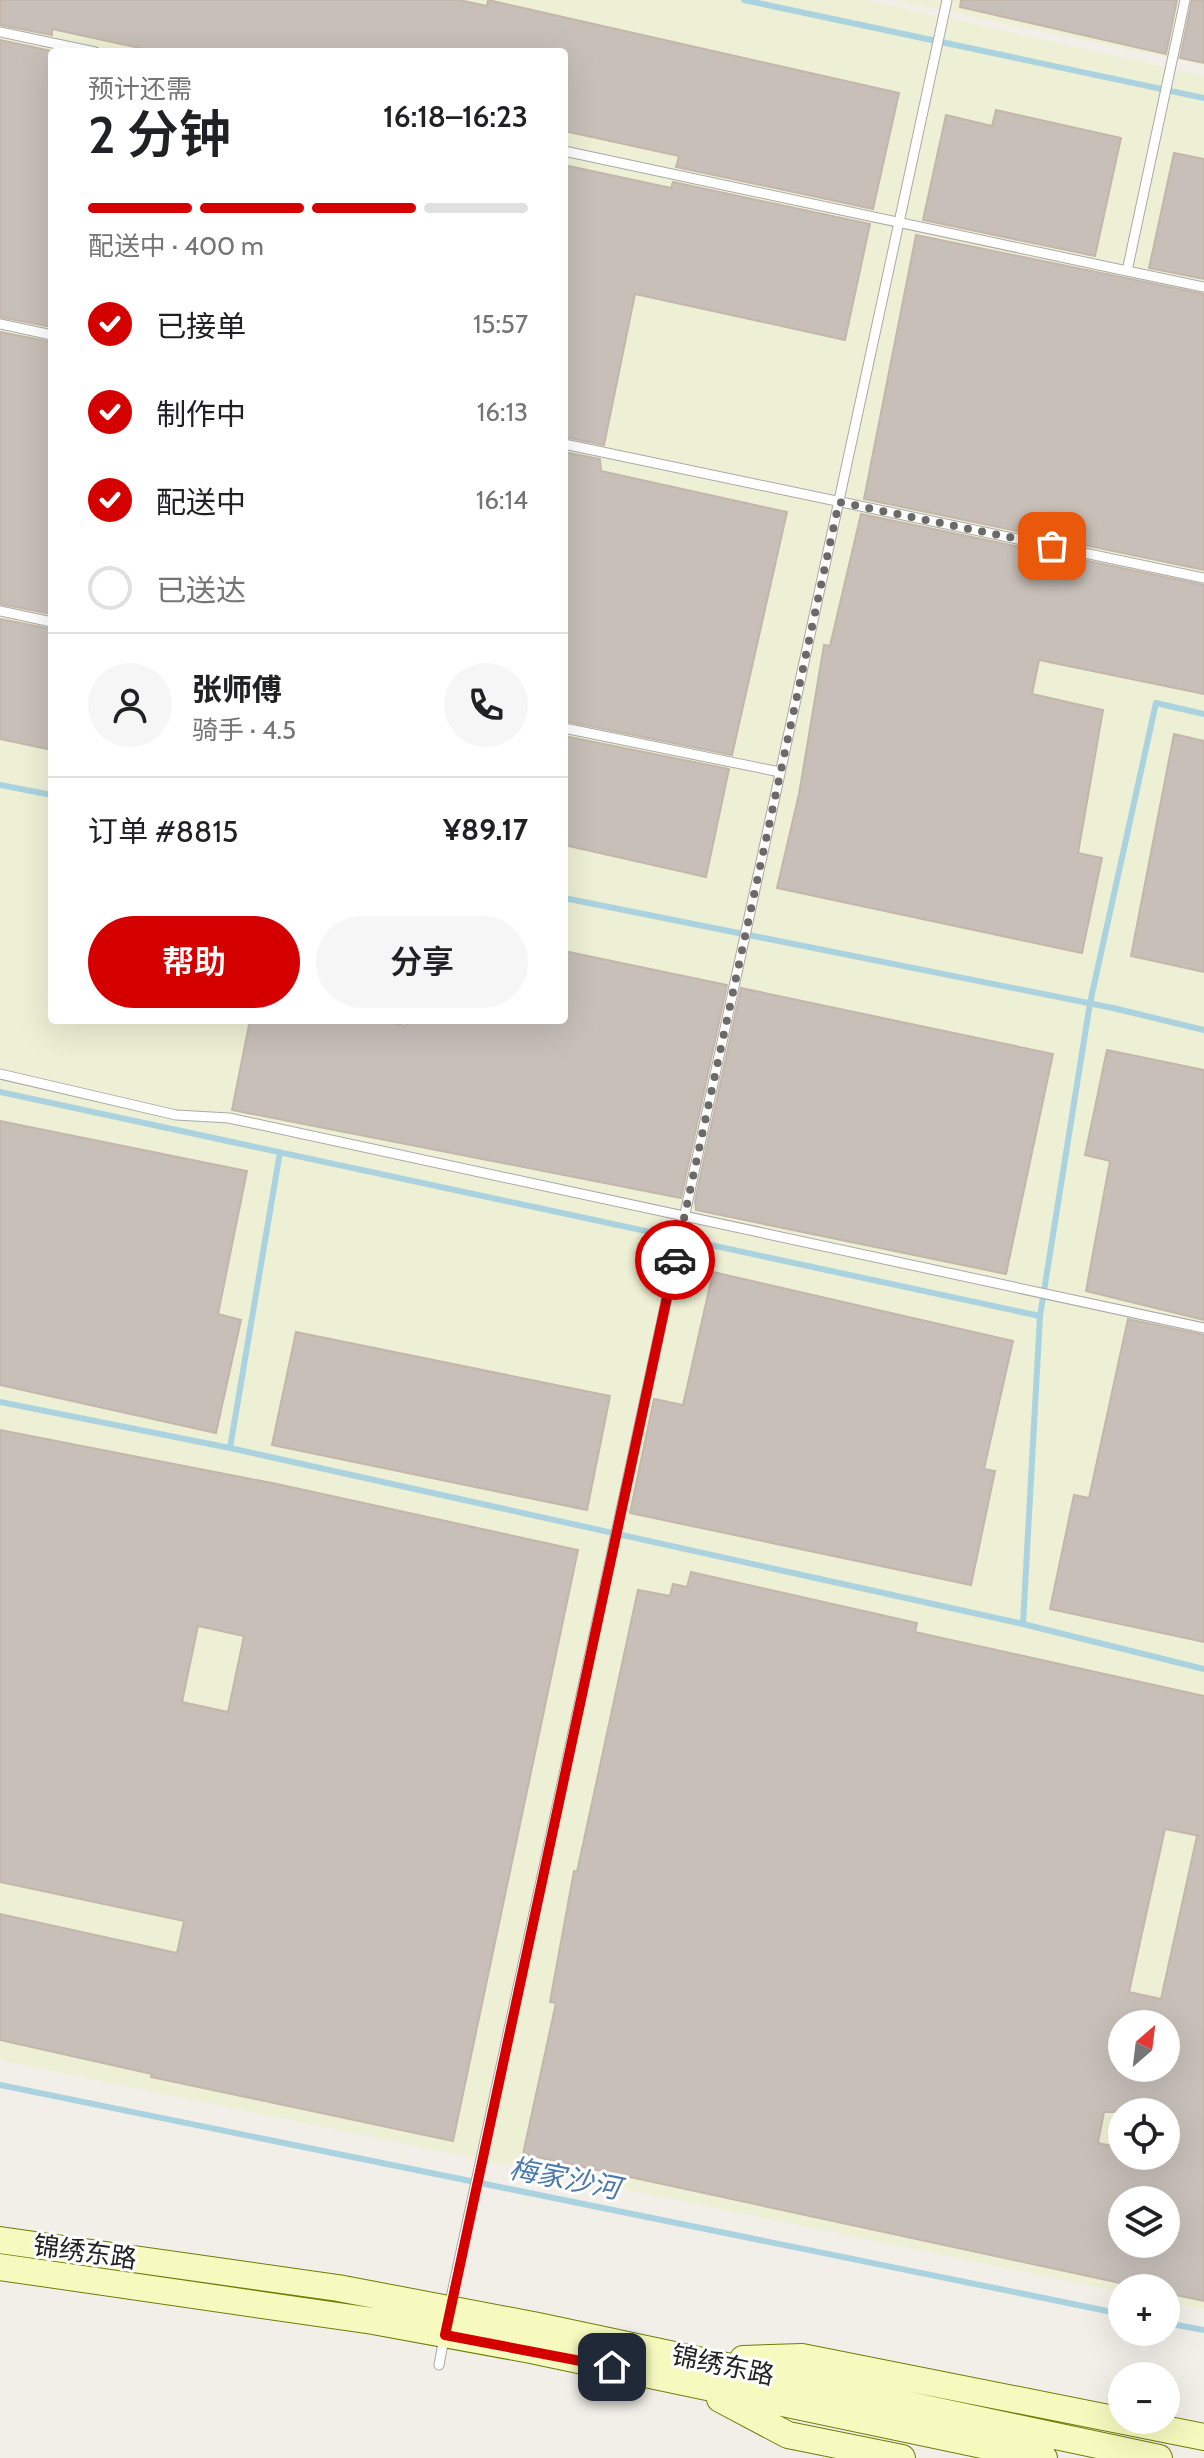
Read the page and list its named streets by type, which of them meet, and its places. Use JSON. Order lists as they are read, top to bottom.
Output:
{
  "streets": {
    "main road": ["锦绣东路"]
  },
  "water": ["梅家沙河"],
  "north": "top right",
  "page": {
    "heading": ["2 分钟", "预计还需", "16:18–16:23"],
    "panel": [
      "张师傅",
      "骑手 · 4.5",
      "订单 #8815",
      "¥89.17"
    ],
    "bar": "配送中 · 400 m",
    "list": [
      ["已接单", "15:57"],
      ["制作中", "16:13"],
      ["配送中", "16:14"],
      "已送达"
    ],
    "buttons": ["帮助", "分享"],
    "map_buttons": ["+", "−"]
  }
}
